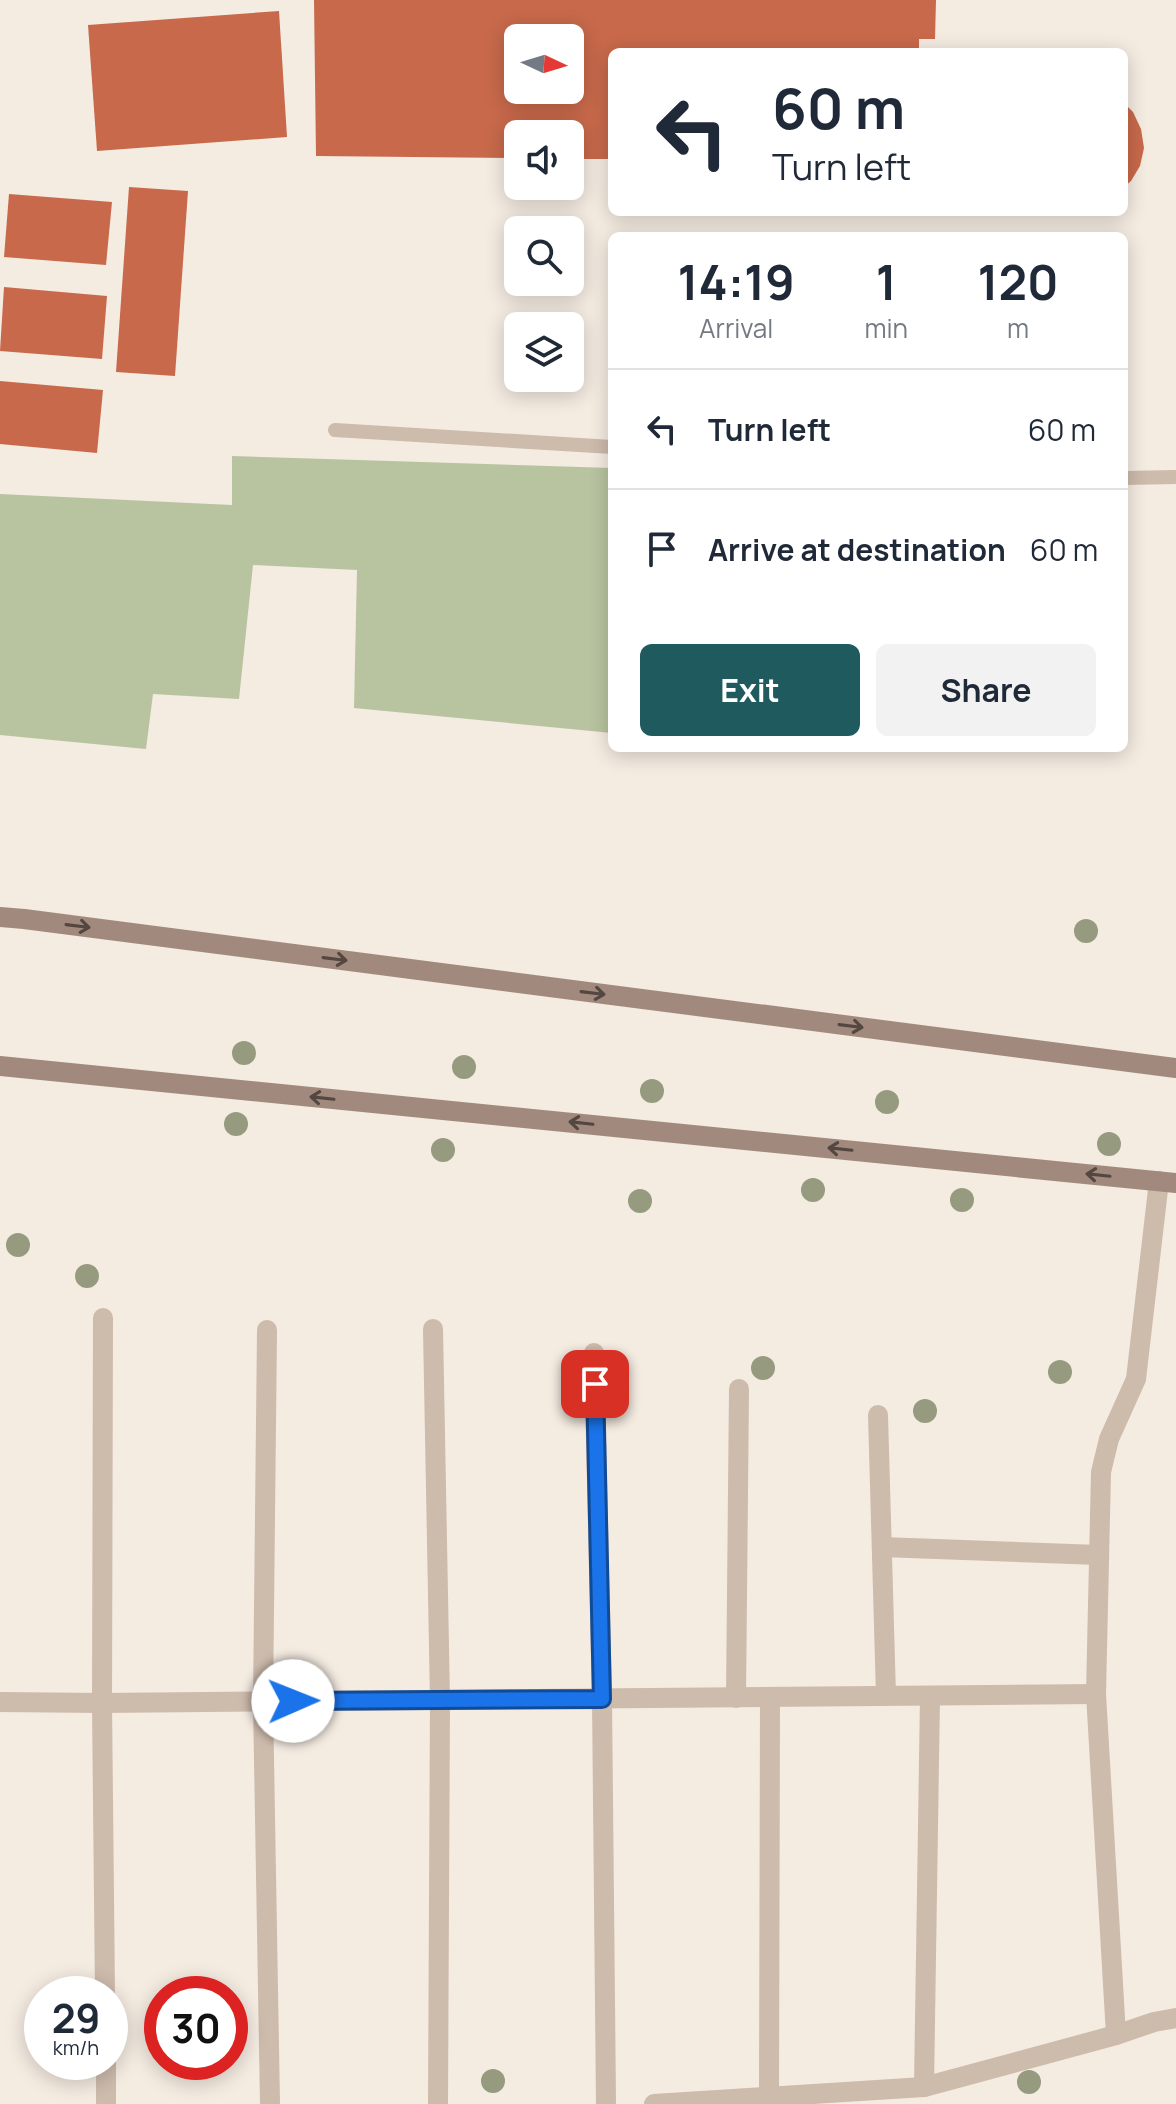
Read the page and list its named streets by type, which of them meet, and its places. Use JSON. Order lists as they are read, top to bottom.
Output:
{
  "north": "right",
  "page": {
    "turn": ["60 m", "Turn left"],
    "eta": [
      "14:19",
      "Arrival",
      "1",
      "min",
      "120",
      "m"
    ],
    "list": [
      {
        "name": "Turn left",
        "value": "60 m"
      },
      {
        "name": "Arrive at destination",
        "value": "60 m"
      }
    ],
    "buttons": ["Exit", "Share"],
    "speed": "29 km/h",
    "limit": "30"
  }
}
